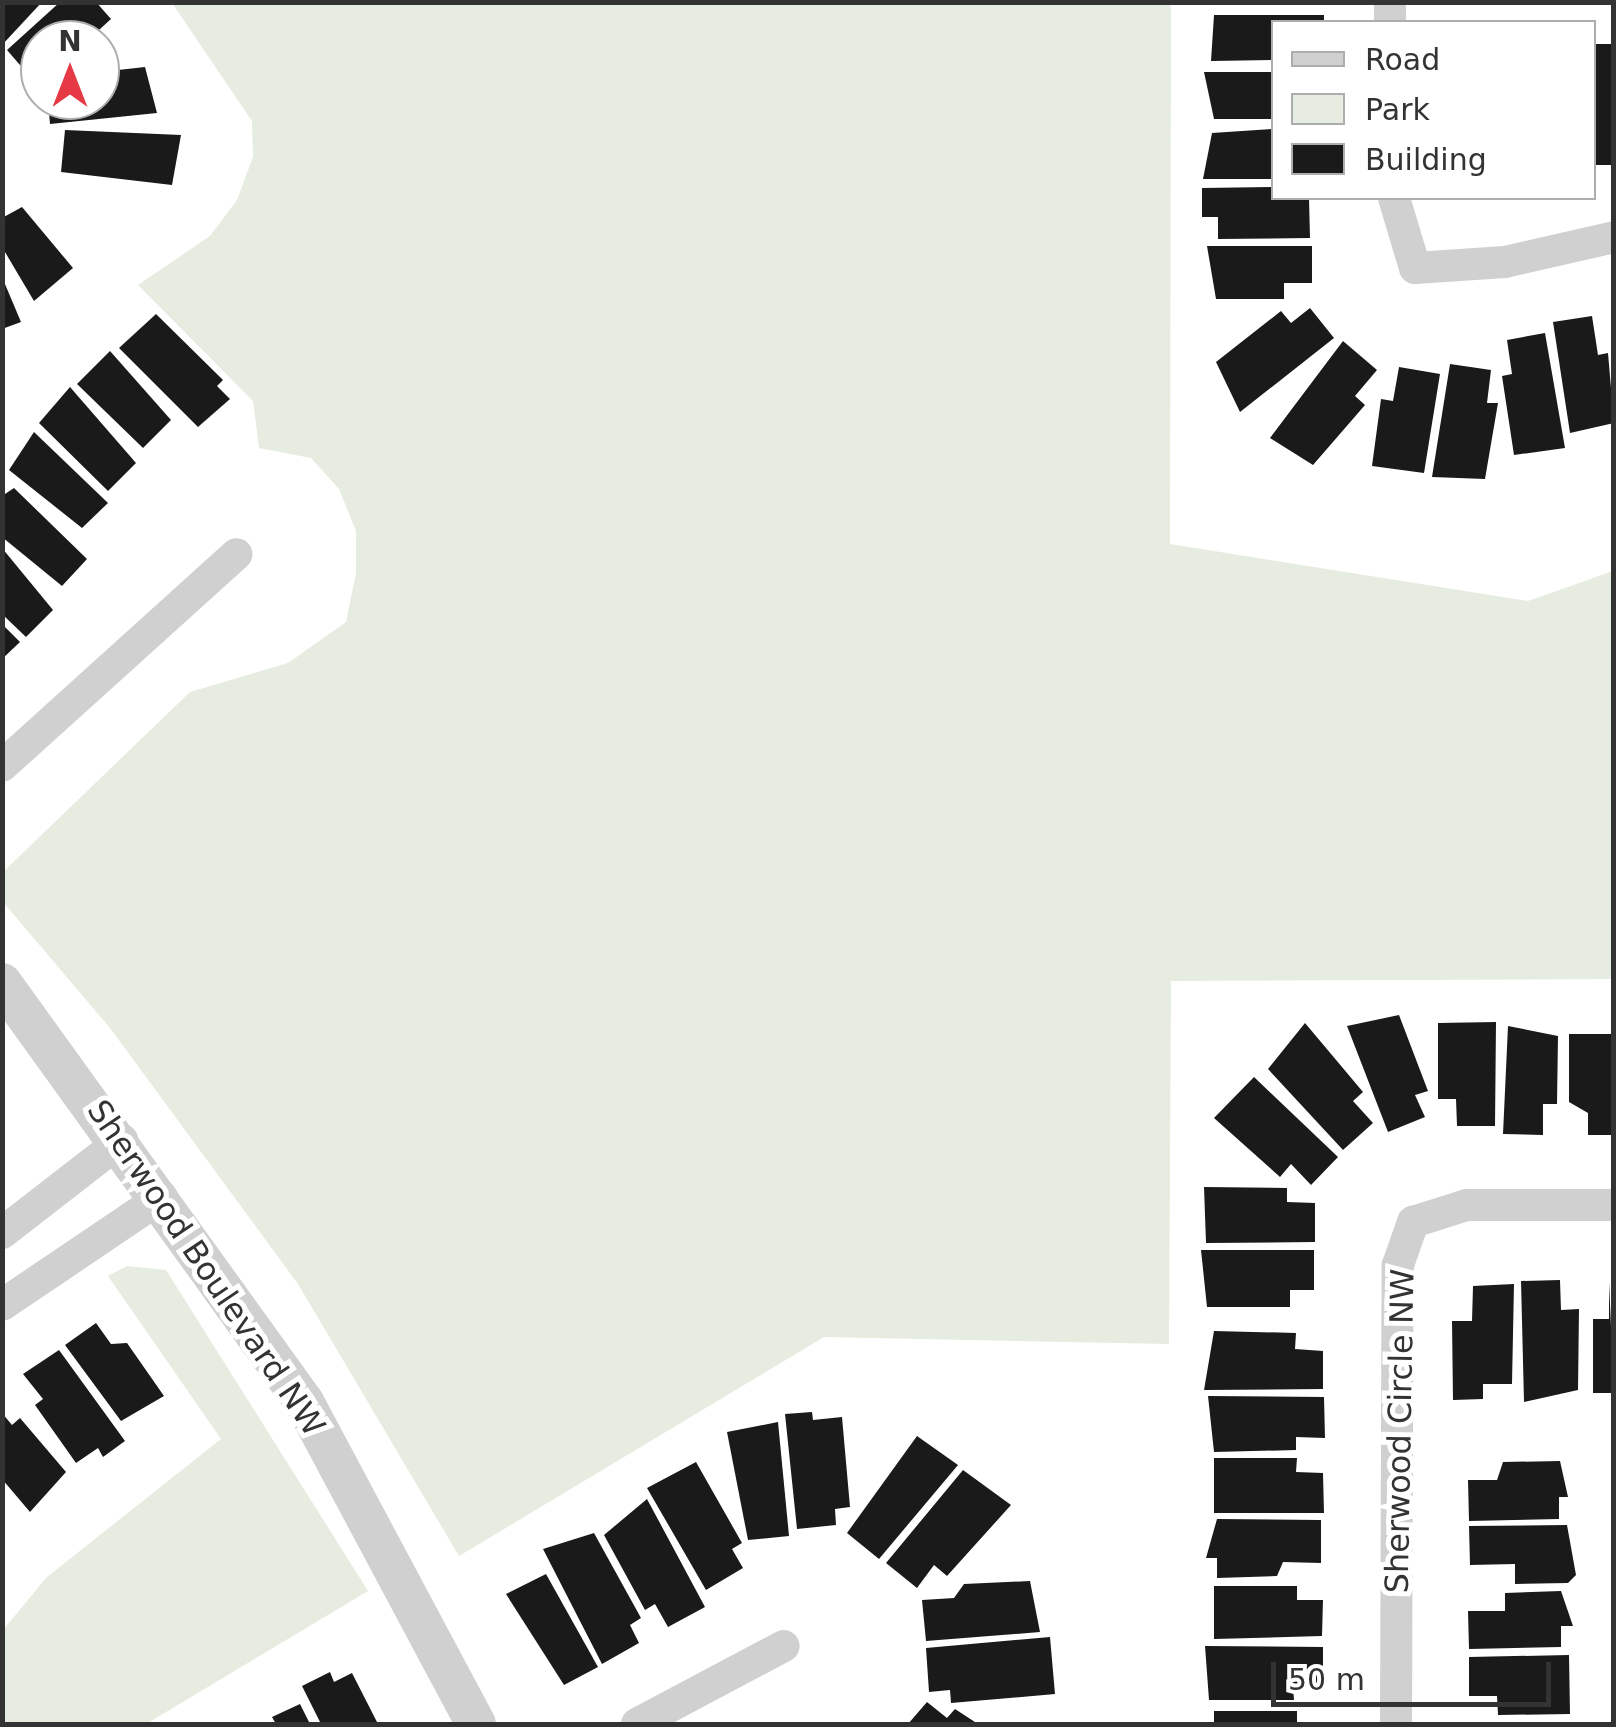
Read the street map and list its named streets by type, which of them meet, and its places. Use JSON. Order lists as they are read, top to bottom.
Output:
{
  "streets": {
    "street": ["Sherwood Boulevard NW", "Sherwood Circle NW"]
  },
  "legend": ["Road", "Park", "Building"],
  "scale_bar": "50 m",
  "north": "top"
}
